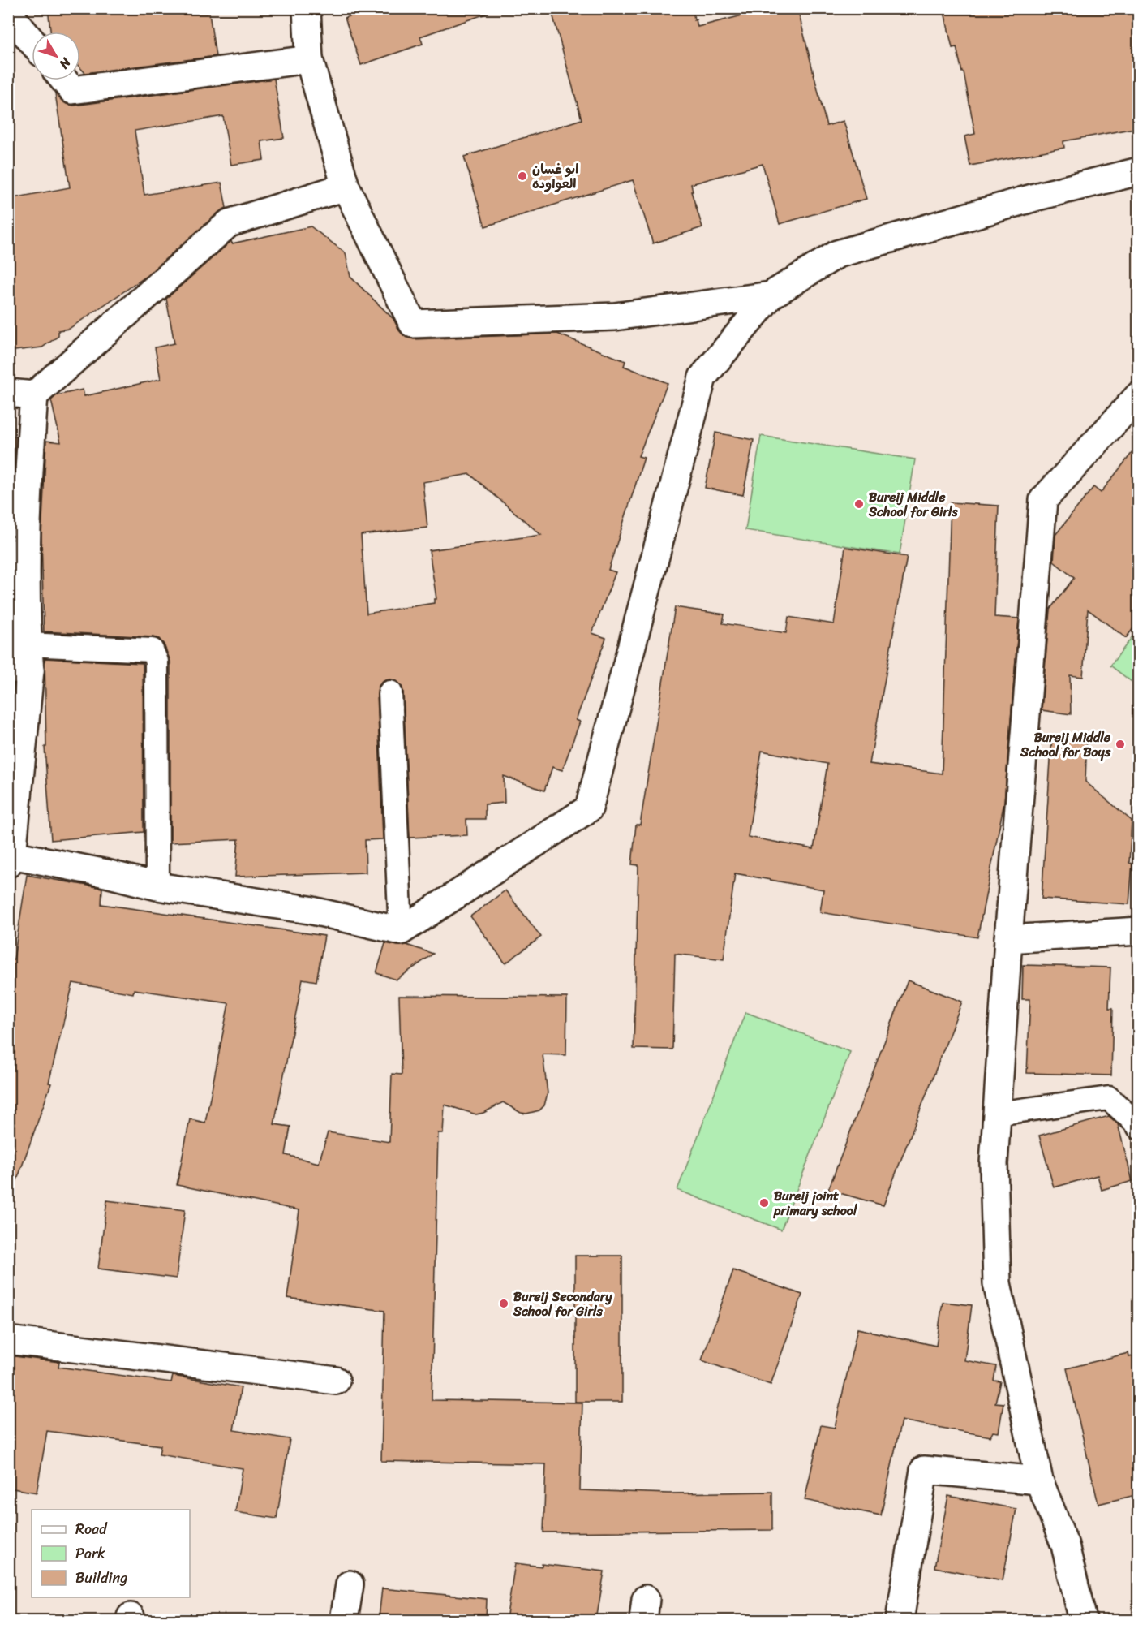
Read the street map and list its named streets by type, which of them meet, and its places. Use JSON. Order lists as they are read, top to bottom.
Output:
{
  "places": [
    "ابو غسان العواوده",
    "Bureij Middle School for Girls",
    "Bureij Middle School for Boys",
    "Bureij joint primary school",
    "Bureij Secondary School for Girls"
  ],
  "legend": ["Road", "Park", "Building"],
  "north": "bottom right"
}
